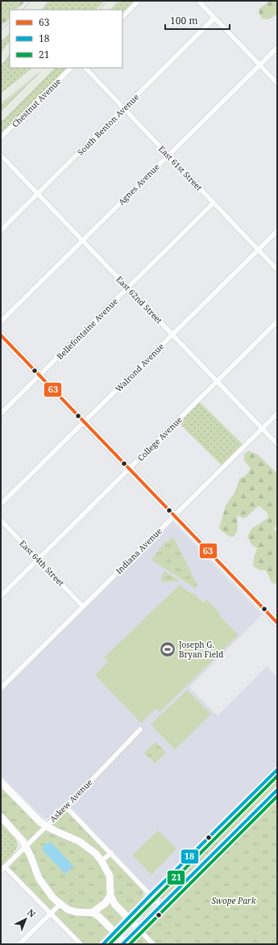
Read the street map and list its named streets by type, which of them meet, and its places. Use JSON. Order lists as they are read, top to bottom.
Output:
{
  "streets": {
    "street": [
      "Chestnut Avenue",
      "South Benton Avenue",
      "East 61st Street",
      "Agnes Avenue",
      "East 62nd Street",
      "Bellefontaine Avenue",
      "Walrond Avenue",
      "College Avenue",
      "Indiana Avenue",
      "East 64th Street",
      "Askew Avenue"
    ]
  },
  "crossings": [
    ["South Benton Avenue", "East 61st Street"],
    ["South Benton Avenue", "East 62nd Street"],
    ["East 61st Street", "Agnes Avenue"],
    ["East 61st Street", "Bellefontaine Avenue"],
    ["East 61st Street", "Walrond Avenue"],
    ["Agnes Avenue", "East 62nd Street"],
    ["East 62nd Street", "Bellefontaine Avenue"],
    ["East 62nd Street", "Walrond Avenue"],
    ["East 62nd Street", "College Avenue"],
    ["East 62nd Street", "Indiana Avenue"],
    ["College Avenue", "East 64th Street"],
    ["Indiana Avenue", "East 64th Street"]
  ],
  "parks": ["Swope Park"],
  "places": {
    "sports": ["Joseph G. Bryan Field"]
  },
  "lines": ["transit line 63", "transit line 18", "transit line 21"],
  "legend": ["63", "18", "21"],
  "scale_bar": "100 m",
  "north": "top right"
}
